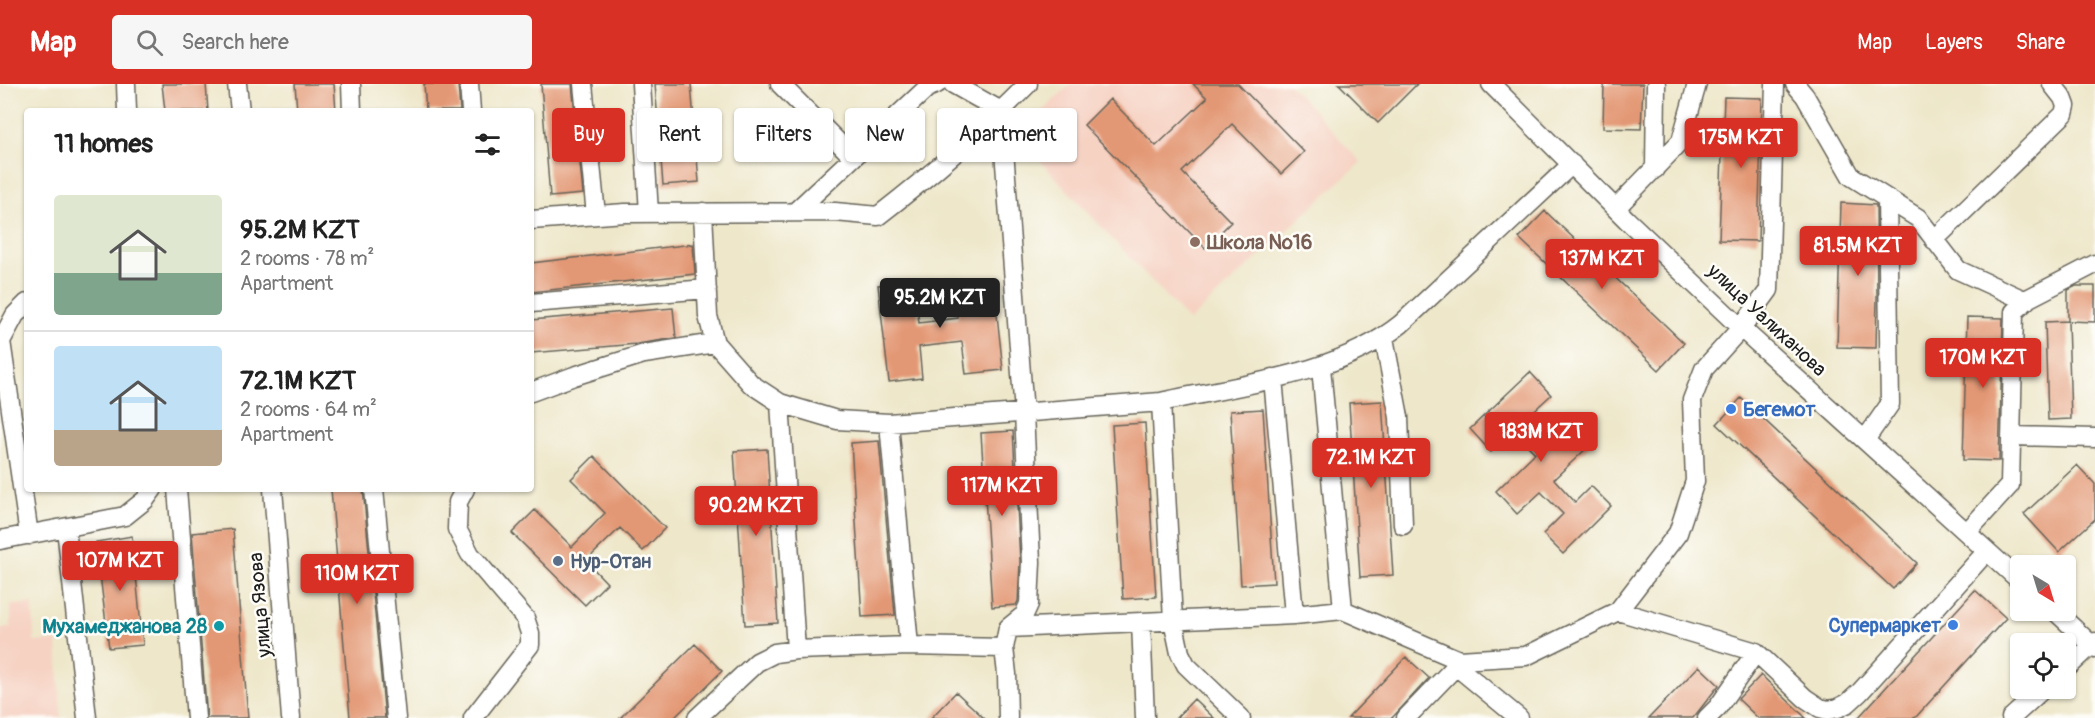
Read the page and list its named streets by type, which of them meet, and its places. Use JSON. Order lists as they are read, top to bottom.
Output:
{
  "streets": {
    "street": ["улица Уалиханова", "улица Язова"]
  },
  "places": [
    "Школа №16",
    "Бегемот",
    "Нур-Отан",
    "Супермаркет",
    "Мухамеджанова 28"
  ],
  "north": "bottom right",
  "page": {
    "header": "Map",
    "search": "Search here",
    "nav": ["Map", "Layers", "Share"],
    "chip": [
      "Buy",
      "Rent",
      "Filters",
      "New",
      "Apartment"
    ],
    "heading": "11 homes",
    "price": [
      "175M KZT",
      "81.5M KZT",
      "137M KZT",
      "95.2M KZT",
      "170M KZT",
      "183M KZT",
      "72.1M KZT",
      "117M KZT",
      "90.2M KZT",
      "107M KZT",
      "110M KZT"
    ],
    "list": [
      {
        "name": "95.2M KZT",
        "note": "2 rooms · 78 m² · Apartment"
      },
      {
        "name": "72.1M KZT",
        "note": "2 rooms · 64 m² · Apartment"
      }
    ]
  }
}
